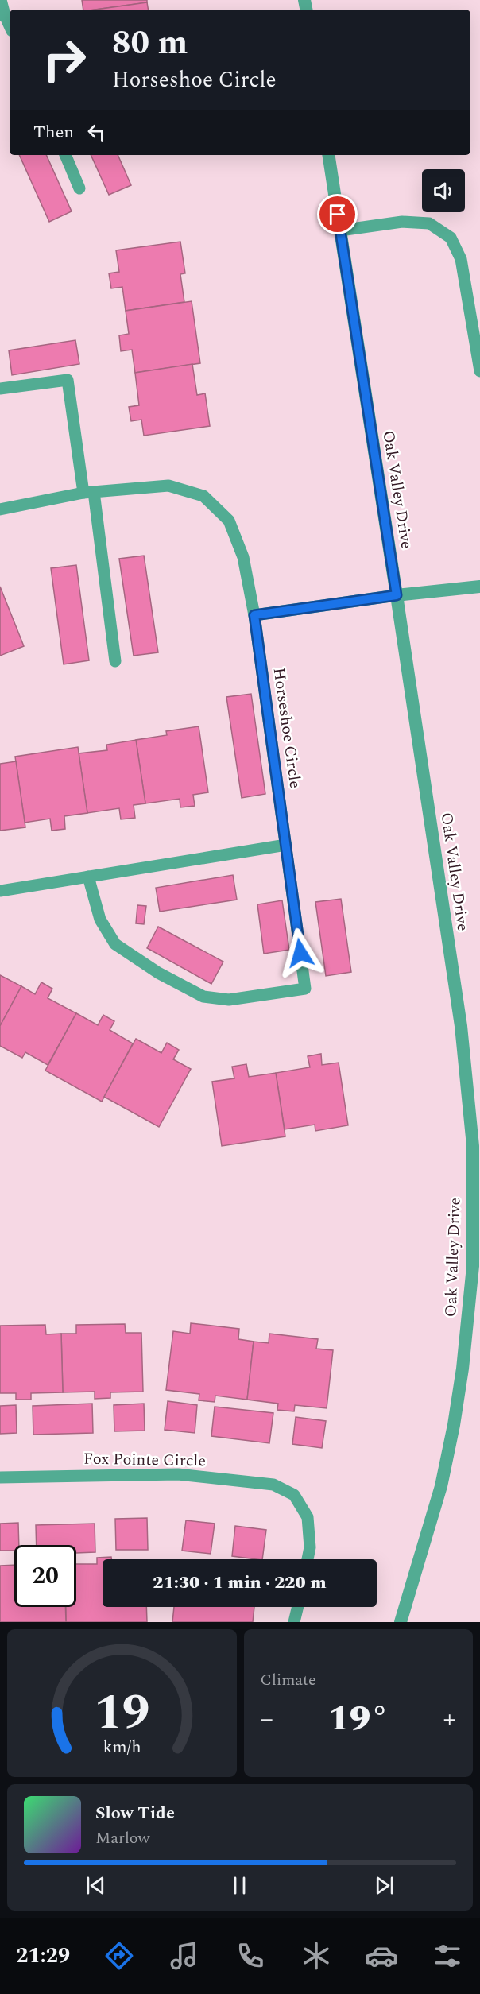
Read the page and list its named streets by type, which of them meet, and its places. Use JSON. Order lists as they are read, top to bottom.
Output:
{
  "streets": {
    "street": ["Oak Valley Drive"],
    "lane": ["Horseshoe Circle", "Fox Pointe Circle"]
  },
  "page": {
    "turn": ["80 m", "Horseshoe Circle"],
    "then": "Then",
    "limit": "20",
    "trip": "21:30 · 1 min · 220 m",
    "tile": "Climate",
    "heat": ["−", "19°", "+"],
    "song": ["Slow Tide", "Marlow"],
    "tabs": "21:29",
    "gauge": ["19", "km/h"]
  }
}
